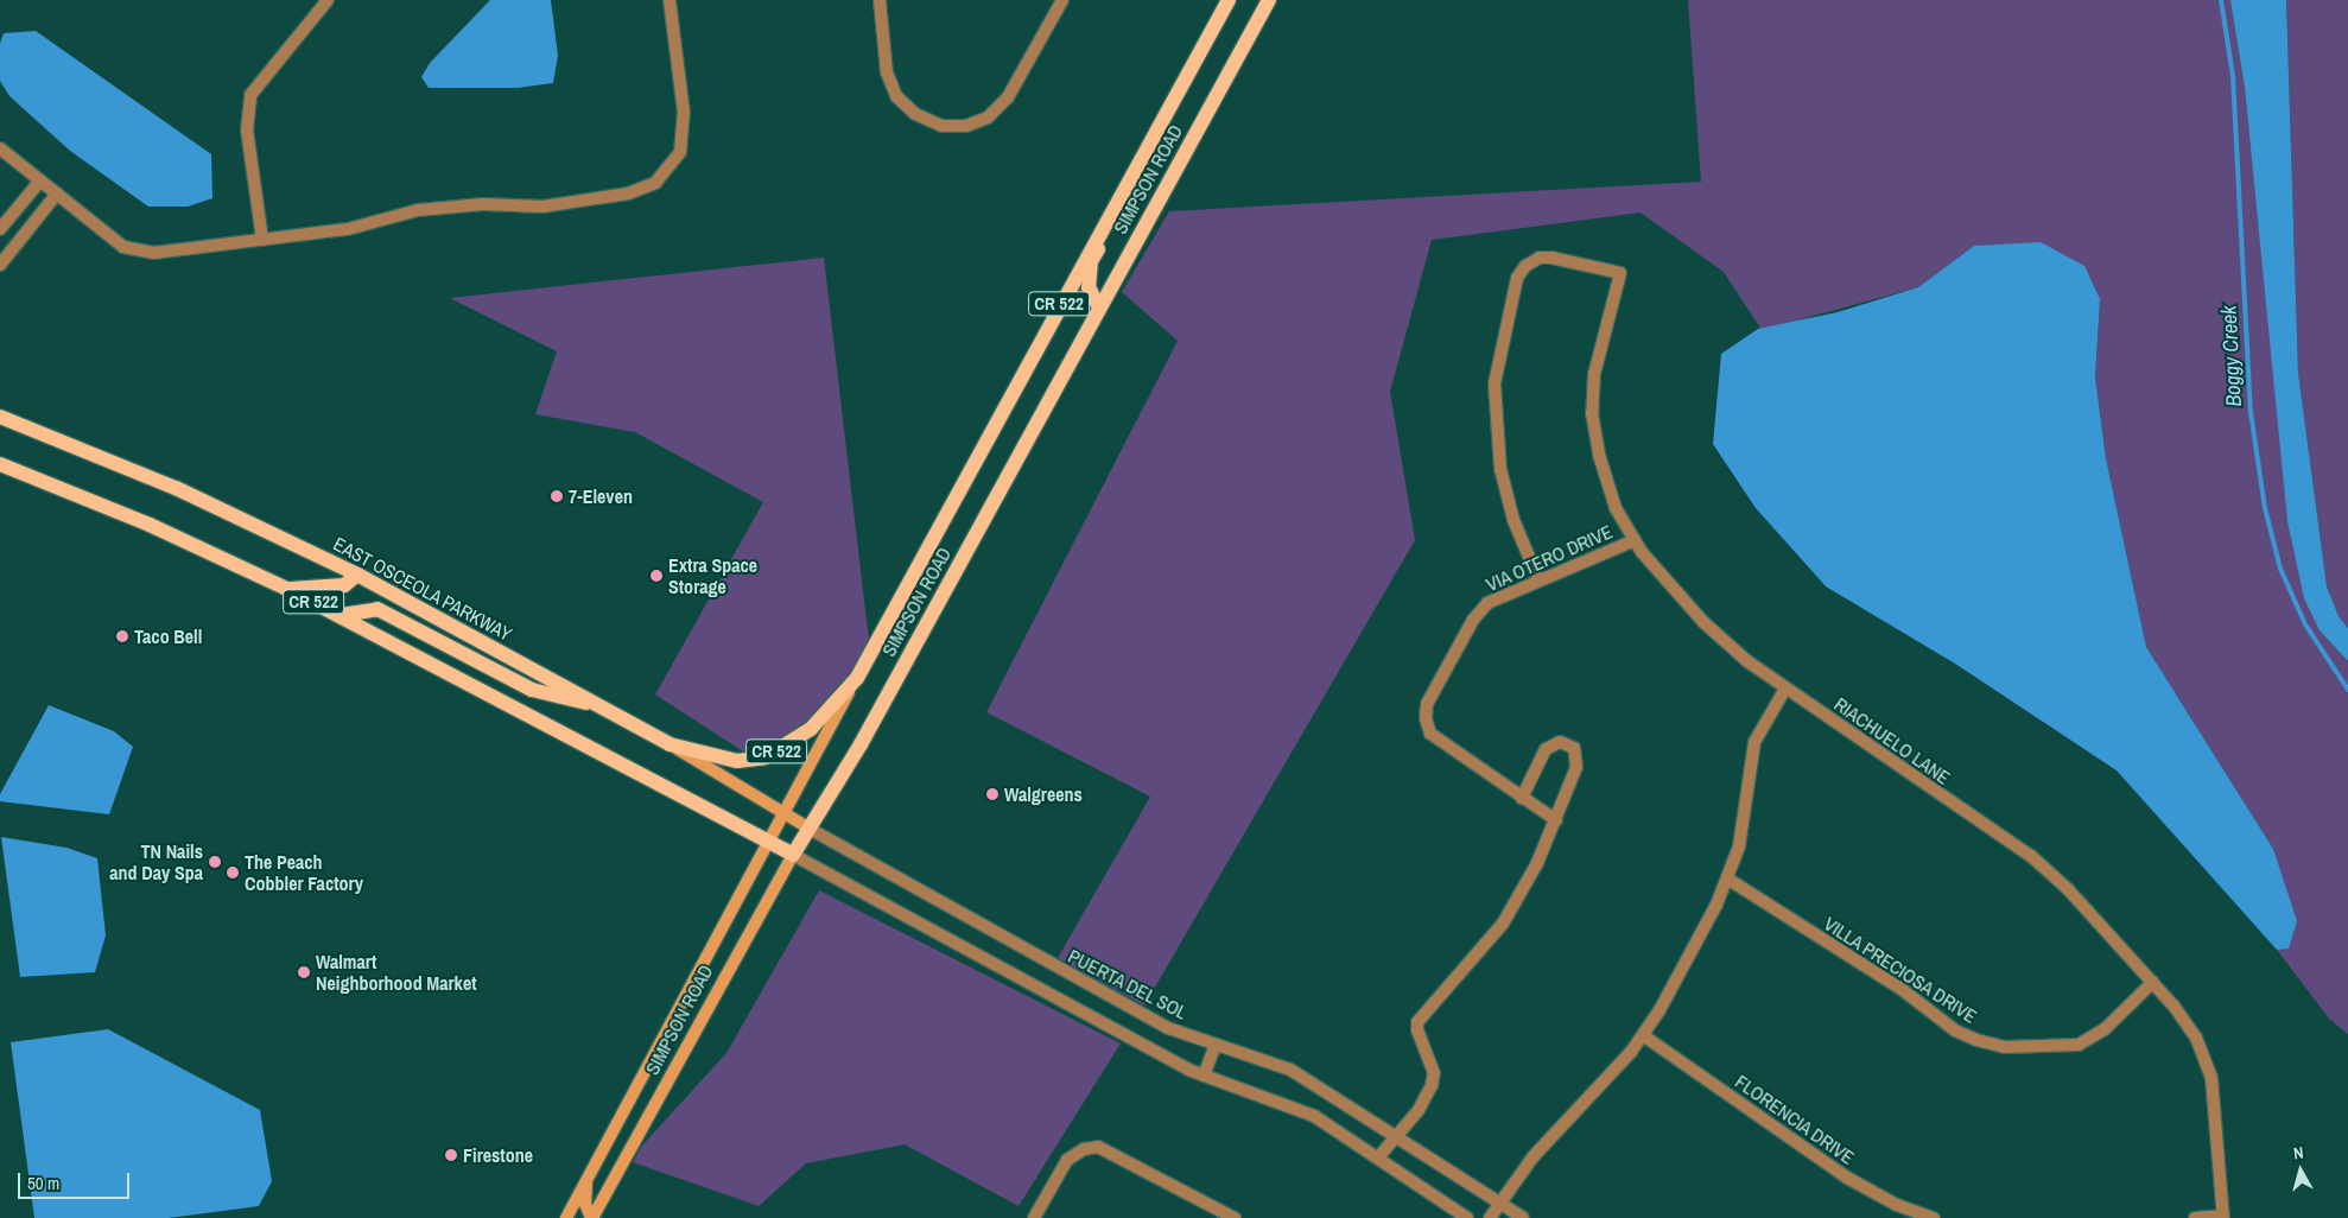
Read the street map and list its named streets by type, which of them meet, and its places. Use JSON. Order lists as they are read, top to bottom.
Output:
{
  "streets": {
    "main road": ["SIMPSON ROAD", "CR 522", "EAST OSCEOLA PARKWAY"],
    "street": [
      "VIA OTERO DRIVE",
      "RIACHUELO LANE",
      "VILLA PRECIOSA DRIVE",
      "PUERTA DEL SOL",
      "FLORENCIA DRIVE"
    ]
  },
  "crossings": [
    ["SIMPSON ROAD", "CR 522"],
    ["SIMPSON ROAD", "EAST OSCEOLA PARKWAY"],
    ["SIMPSON ROAD", "PUERTA DEL SOL"],
    ["CR 522", "EAST OSCEOLA PARKWAY"],
    ["VIA OTERO DRIVE", "RIACHUELO LANE"],
    ["EAST OSCEOLA PARKWAY", "PUERTA DEL SOL"],
    ["RIACHUELO LANE", "VILLA PRECIOSA DRIVE"]
  ],
  "water": ["Boggy Creek"],
  "places": [
    "7-Eleven",
    "Extra Space Storage",
    "Taco Bell",
    "Walgreens",
    "TN Nails and Day Spa",
    "The Peach Cobbler Factory",
    "Walmart Neighborhood Market",
    "Firestone"
  ],
  "scale_bar": "50 m",
  "north": "top"
}
